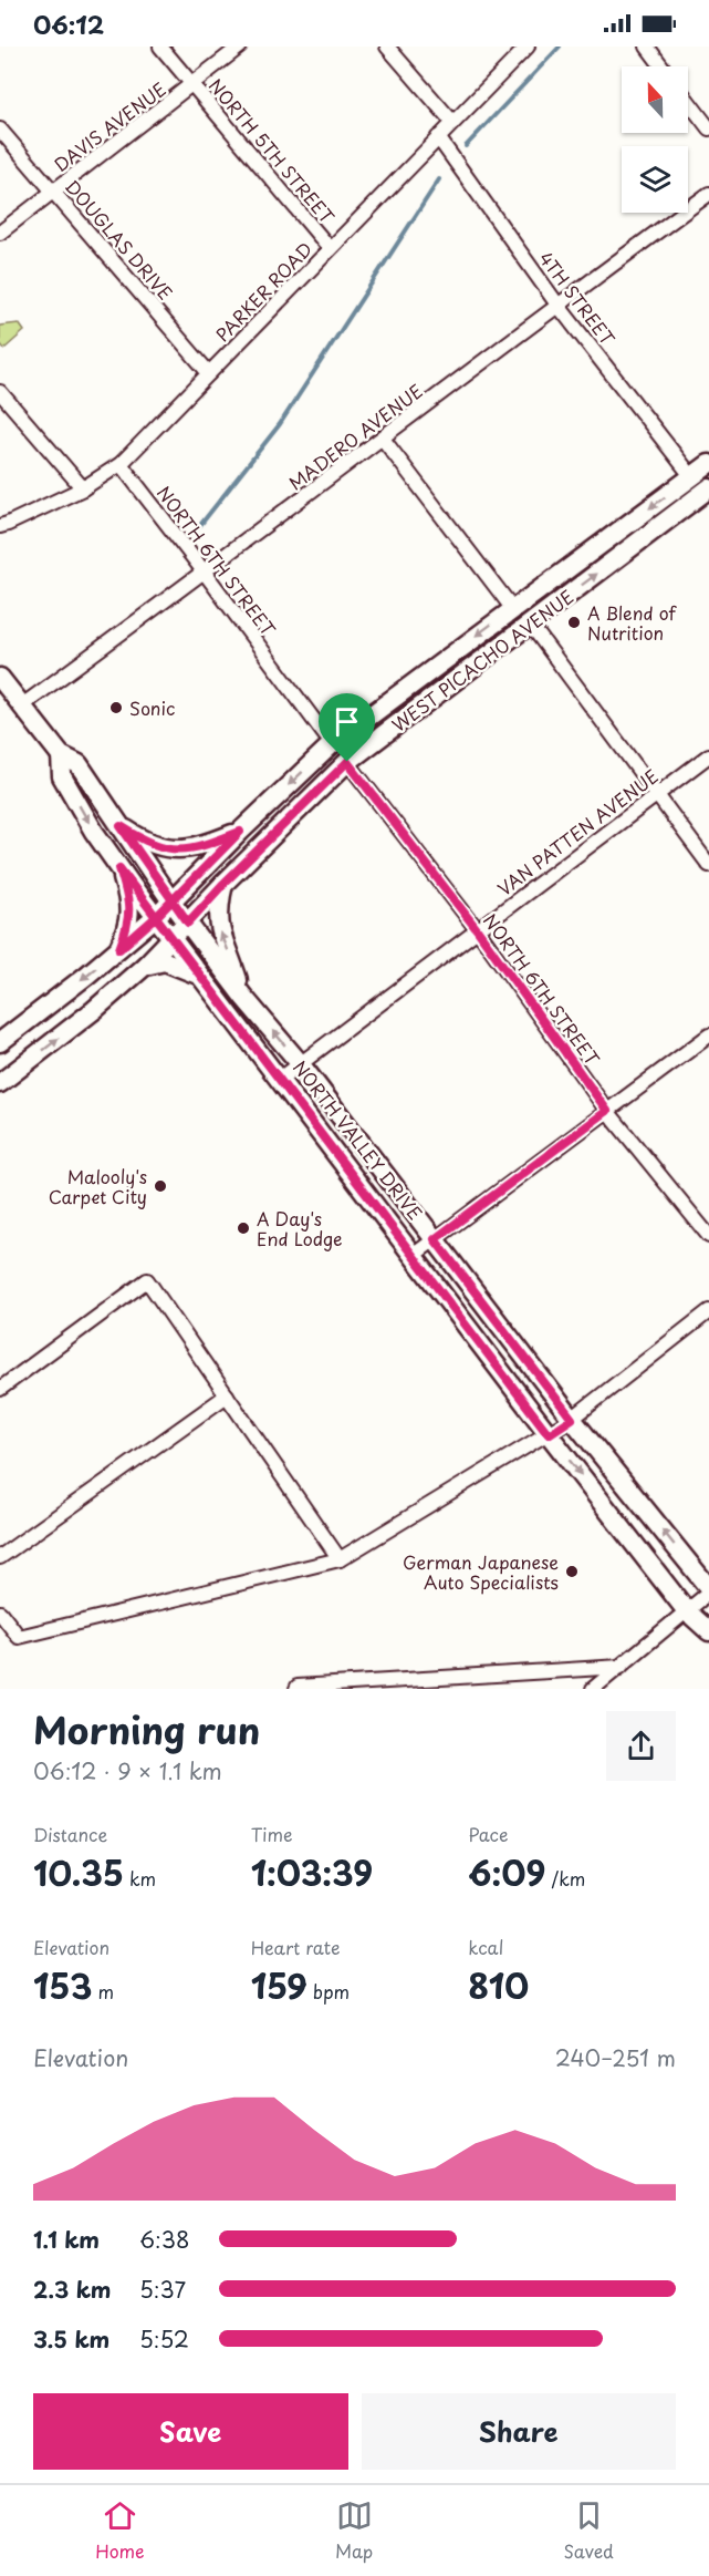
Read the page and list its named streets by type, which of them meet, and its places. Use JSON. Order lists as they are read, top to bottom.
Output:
{
  "streets": {
    "main road": ["WEST PICACHO AVENUE", "NORTH VALLEY DRIVE"],
    "street": [
      "DAVIS AVENUE",
      "NORTH 5TH STREET",
      "DOUGLAS DRIVE",
      "PARKER ROAD",
      "4TH STREET",
      "MADERO AVENUE",
      "NORTH 6TH STREET",
      "VAN PATTEN AVENUE"
    ]
  },
  "crossings": [
    ["DAVIS AVENUE", "NORTH 5TH STREET"],
    ["DAVIS AVENUE", "DOUGLAS DRIVE"],
    ["NORTH 5TH STREET", "PARKER ROAD"],
    ["DOUGLAS DRIVE", "PARKER ROAD"],
    ["PARKER ROAD", "4TH STREET"],
    ["PARKER ROAD", "NORTH 6TH STREET"],
    ["4TH STREET", "MADERO AVENUE"],
    ["4TH STREET", "WEST PICACHO AVENUE"],
    ["MADERO AVENUE", "NORTH 6TH STREET"],
    ["MADERO AVENUE", "NORTH VALLEY DRIVE"],
    ["NORTH 6TH STREET", "WEST PICACHO AVENUE"],
    ["NORTH 6TH STREET", "VAN PATTEN AVENUE"],
    ["WEST PICACHO AVENUE", "NORTH VALLEY DRIVE"],
    ["VAN PATTEN AVENUE", "NORTH VALLEY DRIVE"]
  ],
  "places": [
    "A Blend of Nutrition",
    "Sonic",
    "Malooly's Carpet City",
    "A Day's End Lodge",
    "German Japanese Auto Specialists"
  ],
  "north": "top",
  "page": {
    "status": "06:12",
    "heading": ["Morning run", "06:12 · 9 × 1.1 km"],
    "stats": [
      ["Distance", "10.35 km"],
      ["Time", "1:03:39"],
      ["Pace", "6:09 /km"],
      ["Elevation", "153 m"],
      ["Heart rate", "159 bpm"],
      ["kcal", "810"]
    ],
    "chart": ["Elevation", "240–251 m"],
    "list": [
      {
        "name": "1.1 km",
        "note": "6:38"
      },
      {
        "name": "2.3 km",
        "note": "5:37"
      },
      {
        "name": "3.5 km",
        "note": "5:52"
      }
    ],
    "buttons": ["Save", "Share"],
    "tabs": ["Home", "Map", "Saved"]
  }
}
